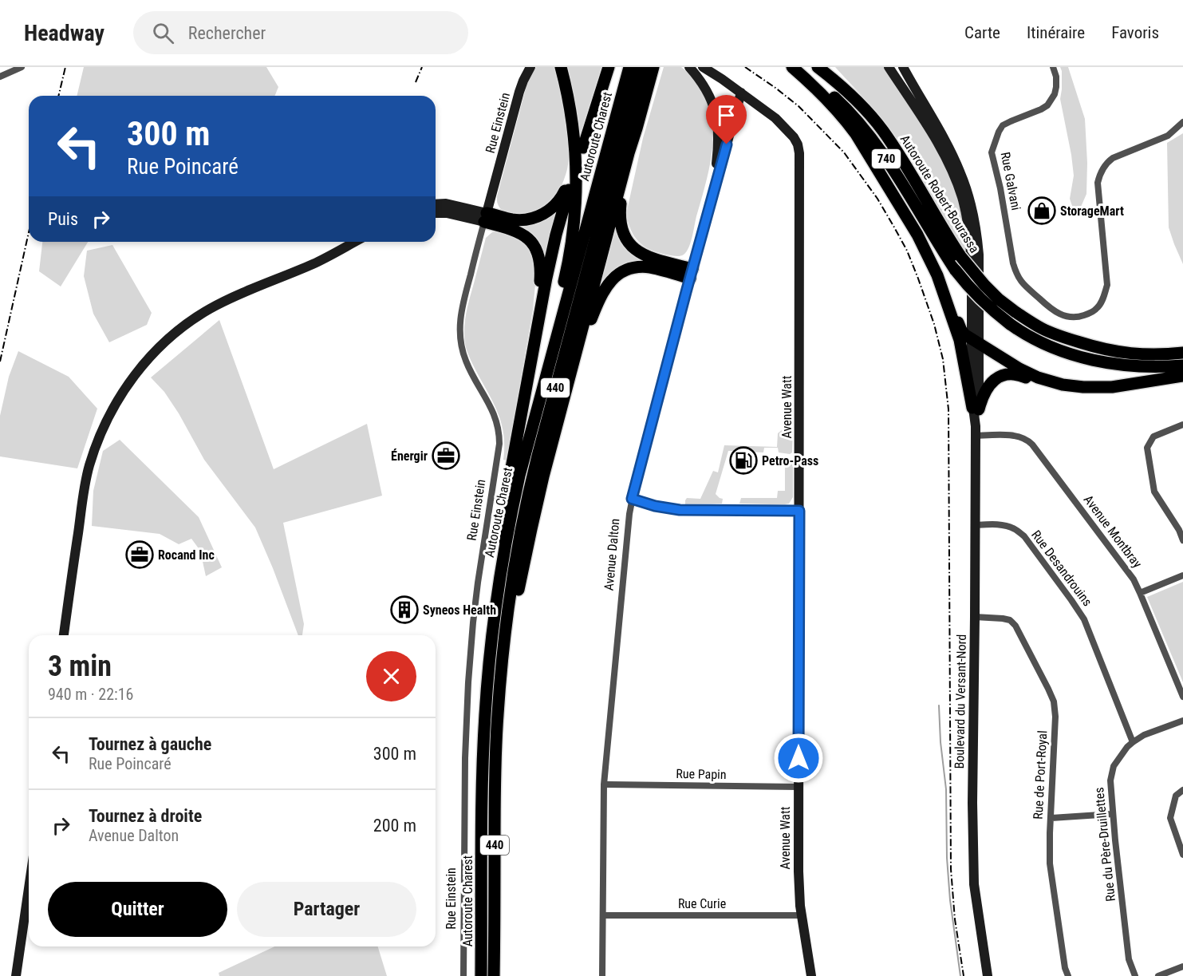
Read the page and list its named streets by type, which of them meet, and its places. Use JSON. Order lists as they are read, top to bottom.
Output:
{
  "streets": {
    "highway": [
      "Autoroute Charest",
      "740",
      "Autoroute Robert-Bourassa",
      "440"
    ],
    "street": [
      "Rue Einstein",
      "Rue Galvani",
      "Avenue Watt",
      "Avenue Montbray",
      "Avenue Dalton",
      "Rue Desandrouins",
      "Boulevard du Versant-Nord",
      "Rue Papin",
      "Rue de Port-Royal",
      "Rue du Père-Druillettes",
      "Rue Curie"
    ]
  },
  "crossings": [
    ["Avenue Watt", "Avenue Dalton"],
    ["Avenue Watt", "Rue Papin"],
    ["Avenue Watt", "Rue Curie"],
    ["Avenue Montbray", "Boulevard du Versant-Nord"],
    ["Avenue Dalton", "Rue Papin"],
    ["Avenue Dalton", "Rue Curie"],
    ["Rue Desandrouins", "Boulevard du Versant-Nord"],
    ["Rue Desandrouins", "Rue du Père-Druillettes"],
    ["Boulevard du Versant-Nord", "Rue de Port-Royal"]
  ],
  "places": {
    "shop": ["StorageMart"],
    "office": ["Énergir", "Rocand Inc"],
    "fuel station": ["Petro-Pass"],
    "building": ["Syneos Health"]
  },
  "page": {
    "header": "Headway",
    "search": "Rechercher",
    "nav": ["Carte", "Itinéraire", "Favoris"],
    "turn": ["300 m", "Rue Poincaré"],
    "then": "Puis",
    "heading": ["3 min", "940 m · 22:16"],
    "list": [
      {
        "name": "Tournez à gauche",
        "note": "Rue Poincaré",
        "value": "300 m"
      },
      {
        "name": "Tournez à droite",
        "note": "Avenue Dalton",
        "value": "200 m"
      }
    ],
    "buttons": ["Quitter", "Partager"]
  }
}
